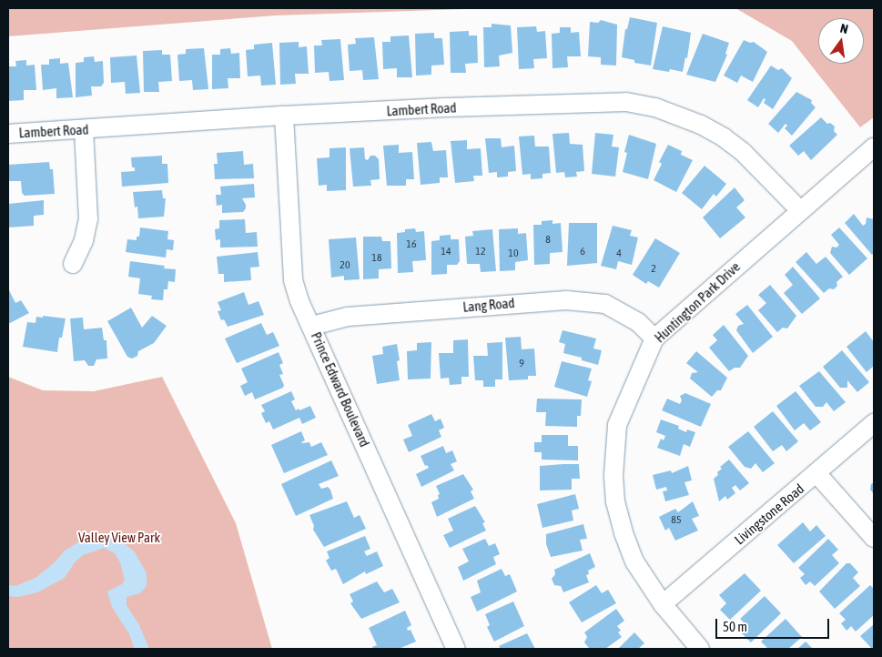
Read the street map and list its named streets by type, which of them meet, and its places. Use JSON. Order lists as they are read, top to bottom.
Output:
{
  "streets": {
    "street": [
      "Lambert Road",
      "Huntington Park Drive",
      "Lang Road",
      "Prince Edward Boulevard",
      "Livingstone Road"
    ]
  },
  "crossings": [
    ["Lambert Road", "Huntington Park Drive"],
    ["Lambert Road", "Prince Edward Boulevard"],
    ["Huntington Park Drive", "Lang Road"],
    ["Huntington Park Drive", "Livingstone Road"],
    ["Lang Road", "Prince Edward Boulevard"]
  ],
  "parks": ["Valley View Park"],
  "house_numbers": [
    "8",
    "16",
    "14",
    "12",
    "6",
    "10",
    "4",
    "18",
    "20",
    "2",
    "9",
    "85"
  ],
  "scale_bar": "50 m",
  "north": "top"
}
